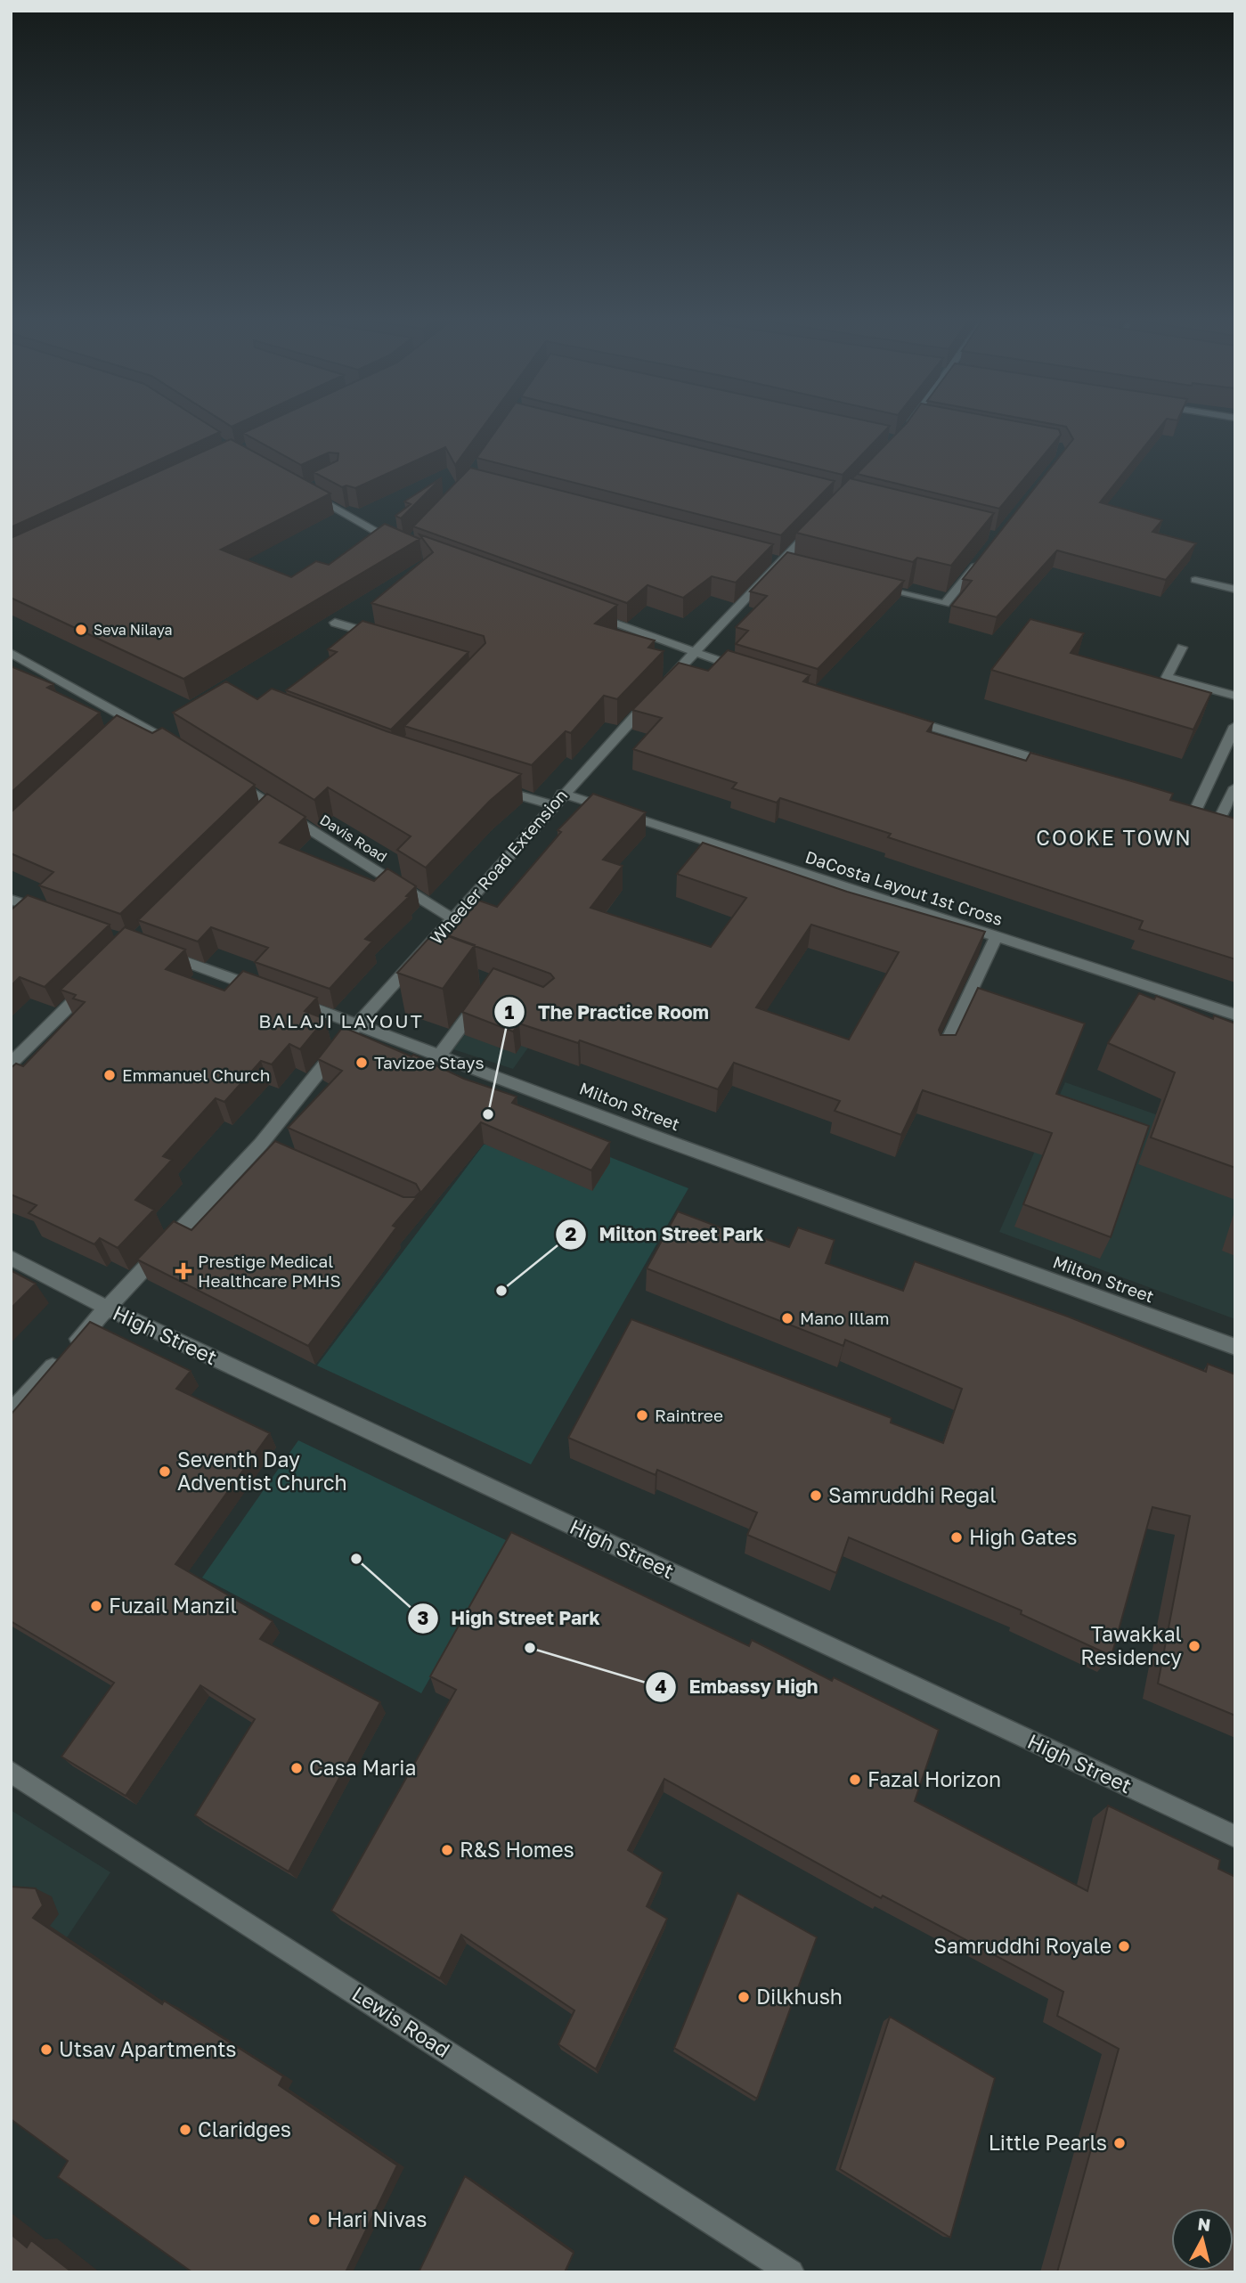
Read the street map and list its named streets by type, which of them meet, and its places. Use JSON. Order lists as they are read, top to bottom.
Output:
{
  "streets": {
    "street": [
      "Davis Road",
      "Wheeler Road Extension",
      "DaCosta Layout 1st Cross",
      "Milton Street",
      "High Street",
      "Lewis Road"
    ]
  },
  "crossings": [
    ["Davis Road", "Wheeler Road Extension"],
    ["Wheeler Road Extension", "DaCosta Layout 1st Cross"],
    ["Wheeler Road Extension", "Milton Street"],
    ["Wheeler Road Extension", "High Street"]
  ],
  "districts": ["COOKE TOWN", "BALAJI LAYOUT"],
  "places": {
    "other": [
      "Seva Nilaya",
      "Tavizoe Stays",
      "Emmanuel Church",
      "The Practice Room",
      "Milton Street Park",
      "Mano Illam",
      "Raintree",
      "Seventh Day Adventist Church",
      "Samruddhi Regal",
      "High Gates",
      "High Street Park",
      "Fuzail Manzil",
      "Tawakkal Residency",
      "Embassy High",
      "Casa Maria",
      "Fazal Horizon",
      "R&S Homes",
      "Samruddhi Royale",
      "Dilkhush",
      "Utsav Apartments",
      "Claridges",
      "Little Pearls",
      "Hari Nivas"
    ],
    "health": ["Prestige Medical Healthcare PMHS"]
  },
  "north": "top"
}
